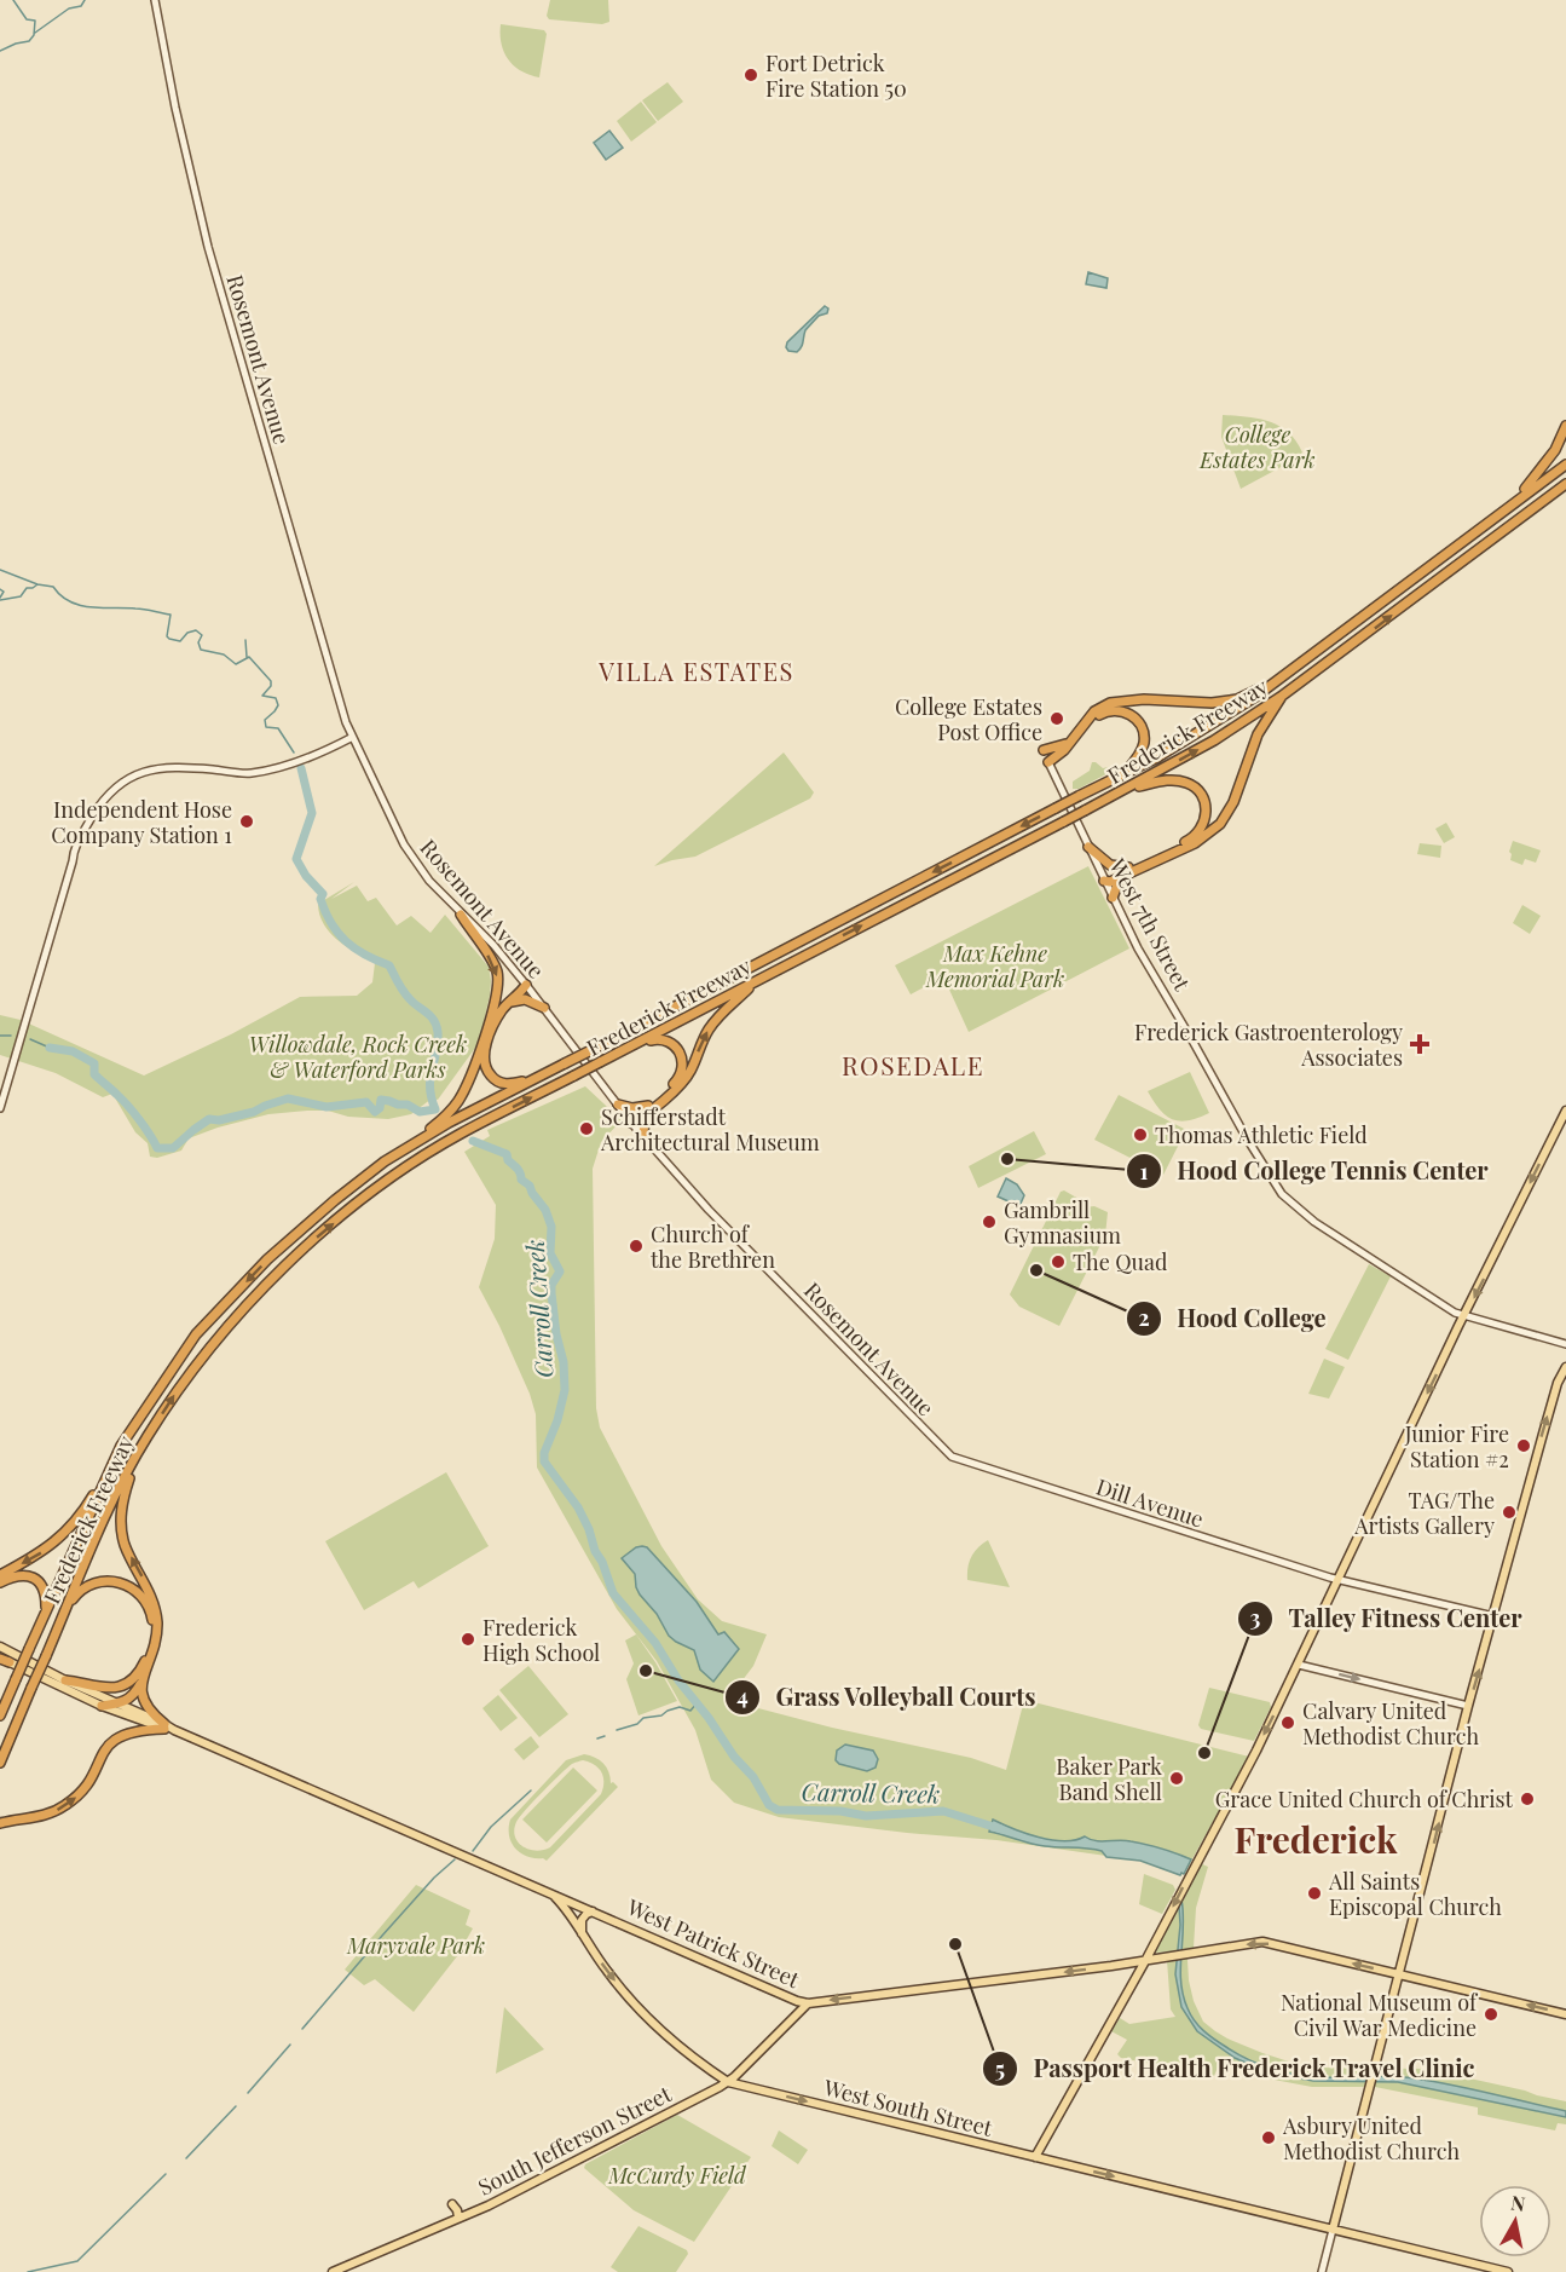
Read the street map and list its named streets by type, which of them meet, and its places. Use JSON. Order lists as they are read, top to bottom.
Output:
{
  "streets": {
    "highway": ["Frederick Freeway"],
    "main road": [
      "Rosemont Avenue",
      "West 7th Street",
      "Dill Avenue",
      "West Patrick Street",
      "West South Street",
      "South Jefferson Street"
    ]
  },
  "crossings": [
    ["Rosemont Avenue", "Dill Avenue"],
    ["West Patrick Street", "West South Street"],
    ["West Patrick Street", "South Jefferson Street"],
    ["West South Street", "South Jefferson Street"]
  ],
  "one_way": ["West Patrick Street", "West South Street"],
  "districts": ["VILLA ESTATES", "ROSEDALE", "Frederick"],
  "water": ["Carroll Creek"],
  "parks": [
    "College Estates Park",
    "Max Kehne Memorial Park",
    "Willowdale, Rock Creek & Waterford Parks",
    "Maryvale Park",
    "McCurdy Field"
  ],
  "places": {
    "other": [
      "Fort Detrick Fire Station 50",
      "College Estates Post Office",
      "Independent Hose Company Station 1",
      "Schifferstadt Architectural Museum",
      "Thomas Athletic Field",
      "Hood College Tennis Center",
      "Gambrill Gymnasium",
      "Church of the Brethren",
      "The Quad",
      "Hood College",
      "Junior Fire Station #2",
      "TAG/The Artists Gallery",
      "Frederick High School",
      "Grass Volleyball Courts",
      "Calvary United Methodist Church",
      "Talley Fitness Center",
      "Baker Park Band Shell",
      "Grace United Church of Christ",
      "All Saints Episcopal Church",
      "Passport Health Frederick Travel Clinic",
      "National Museum of Civil War Medicine",
      "Asbury United Methodist Church"
    ],
    "health": ["Frederick Gastroenterology Associates"]
  },
  "north": "top"
}
